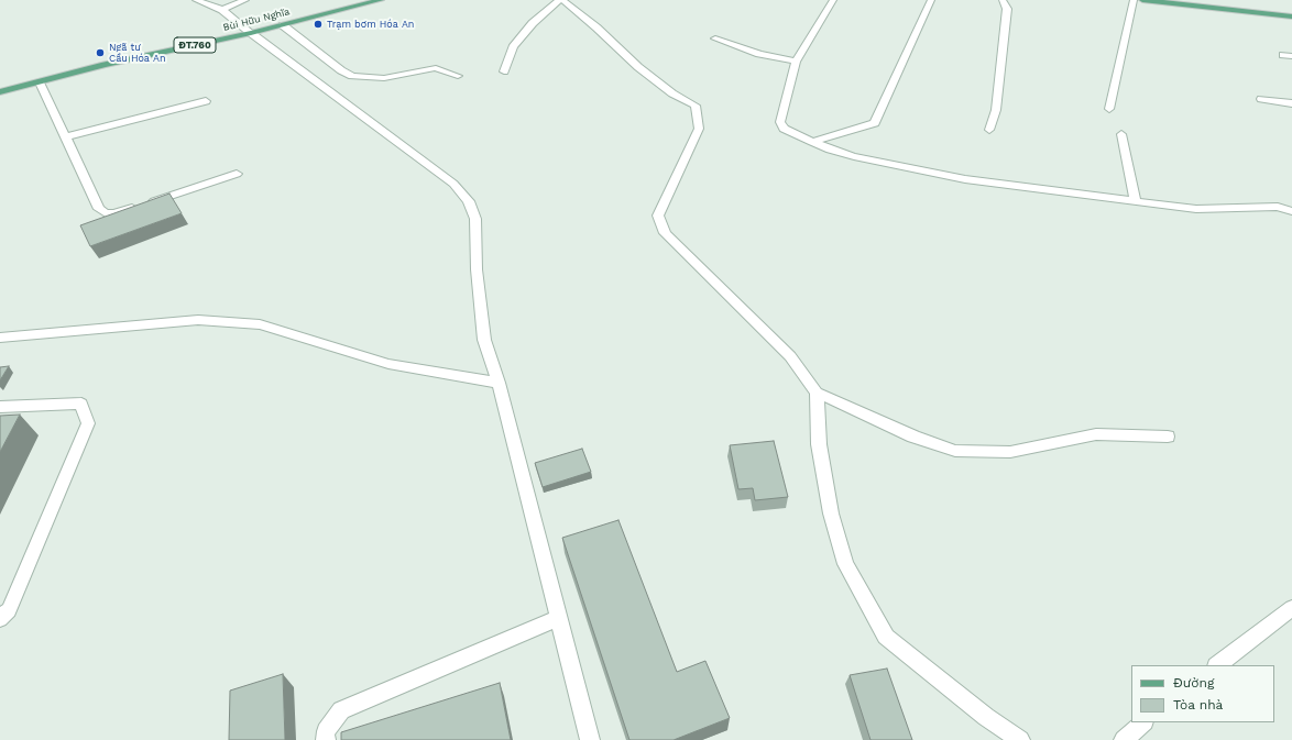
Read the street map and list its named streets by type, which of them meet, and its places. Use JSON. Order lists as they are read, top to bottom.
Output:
{
  "streets": {
    "main road": ["Bùi Hữu Nghĩa", "ĐT.760"]
  },
  "places": ["Trạm bơm Hóa An", "Ngã tư Cầu Hóa An"],
  "legend": ["Đường", "Tòa nhà"]
}
